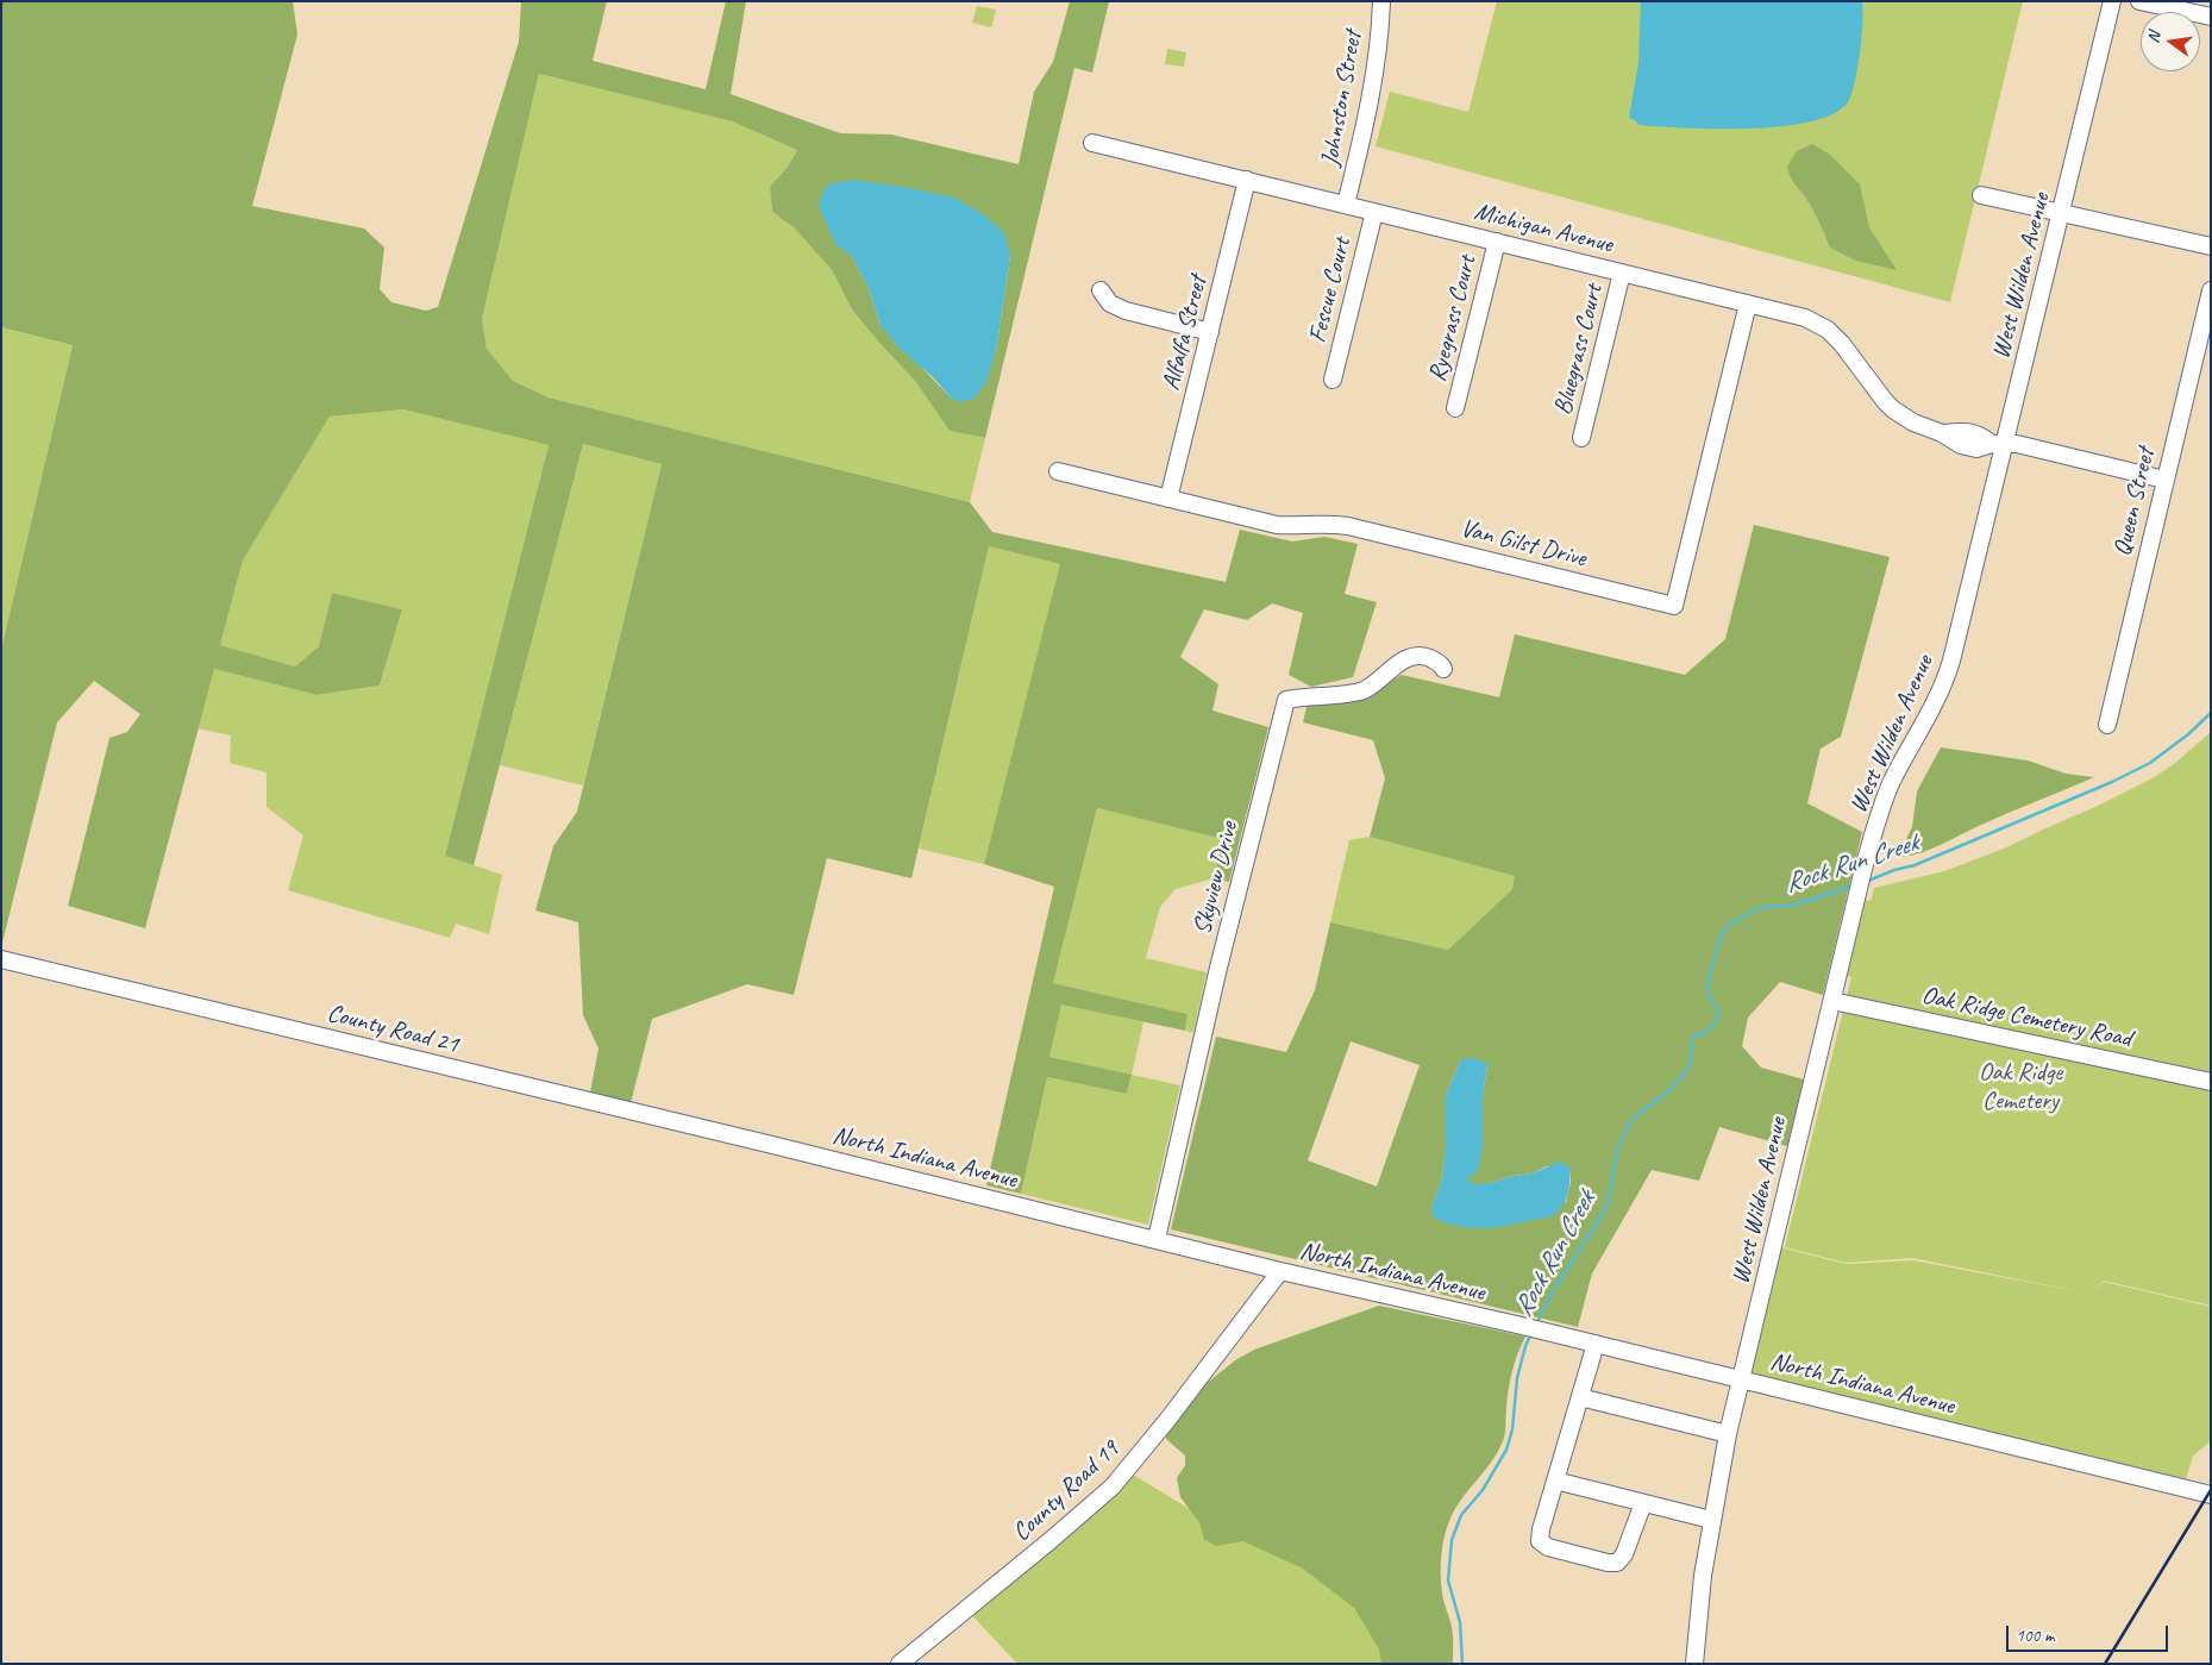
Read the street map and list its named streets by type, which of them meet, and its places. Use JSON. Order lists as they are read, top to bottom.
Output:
{
  "streets": {
    "street": [
      "Johnston Street",
      "Michigan Avenue",
      "West Wilden Avenue",
      "Fescue Court",
      "Ryegrass Court",
      "Alfalfa Street",
      "Bluegrass Court",
      "Queen Street",
      "Van Gilst Drive",
      "Skyview Drive",
      "Oak Ridge Cemetery Road",
      "County Road 21",
      "North Indiana Avenue",
      "County Road 19"
    ]
  },
  "crossings": [
    ["Johnston Street", "Michigan Avenue"],
    ["Michigan Avenue", "West Wilden Avenue"],
    ["Michigan Avenue", "Fescue Court"],
    ["Michigan Avenue", "Ryegrass Court"],
    ["Michigan Avenue", "Alfalfa Street"],
    ["Michigan Avenue", "Bluegrass Court"],
    ["Michigan Avenue", "Queen Street"],
    ["Michigan Avenue", "Van Gilst Drive"],
    ["West Wilden Avenue", "Oak Ridge Cemetery Road"],
    ["West Wilden Avenue", "North Indiana Avenue"],
    ["Alfalfa Street", "Van Gilst Drive"],
    ["Skyview Drive", "North Indiana Avenue"],
    ["County Road 21", "North Indiana Avenue"],
    ["North Indiana Avenue", "County Road 19"]
  ],
  "water": ["Rock Run Creek"],
  "parks": ["Oak Ridge Cemetery"],
  "scale_bar": "100 m",
  "north": "left"
}
